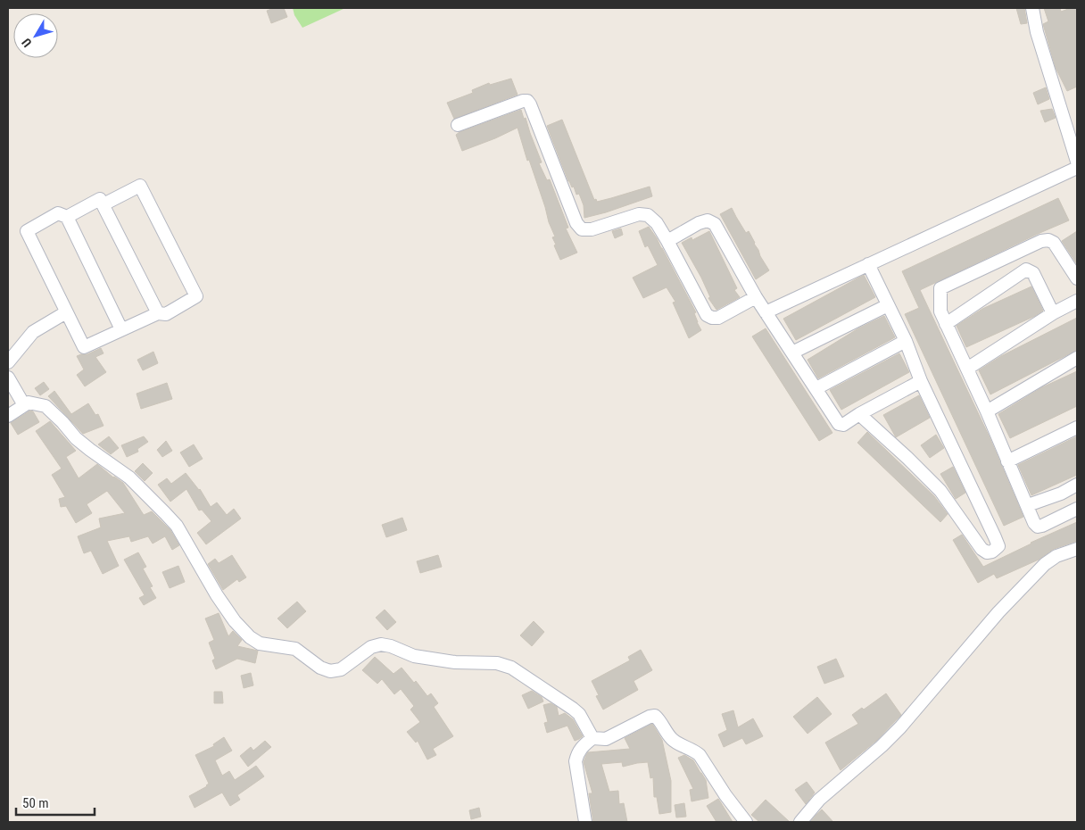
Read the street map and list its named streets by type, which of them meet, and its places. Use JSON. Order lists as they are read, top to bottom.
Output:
{
  "scale_bar": "50 m",
  "north": "bottom left"
}
